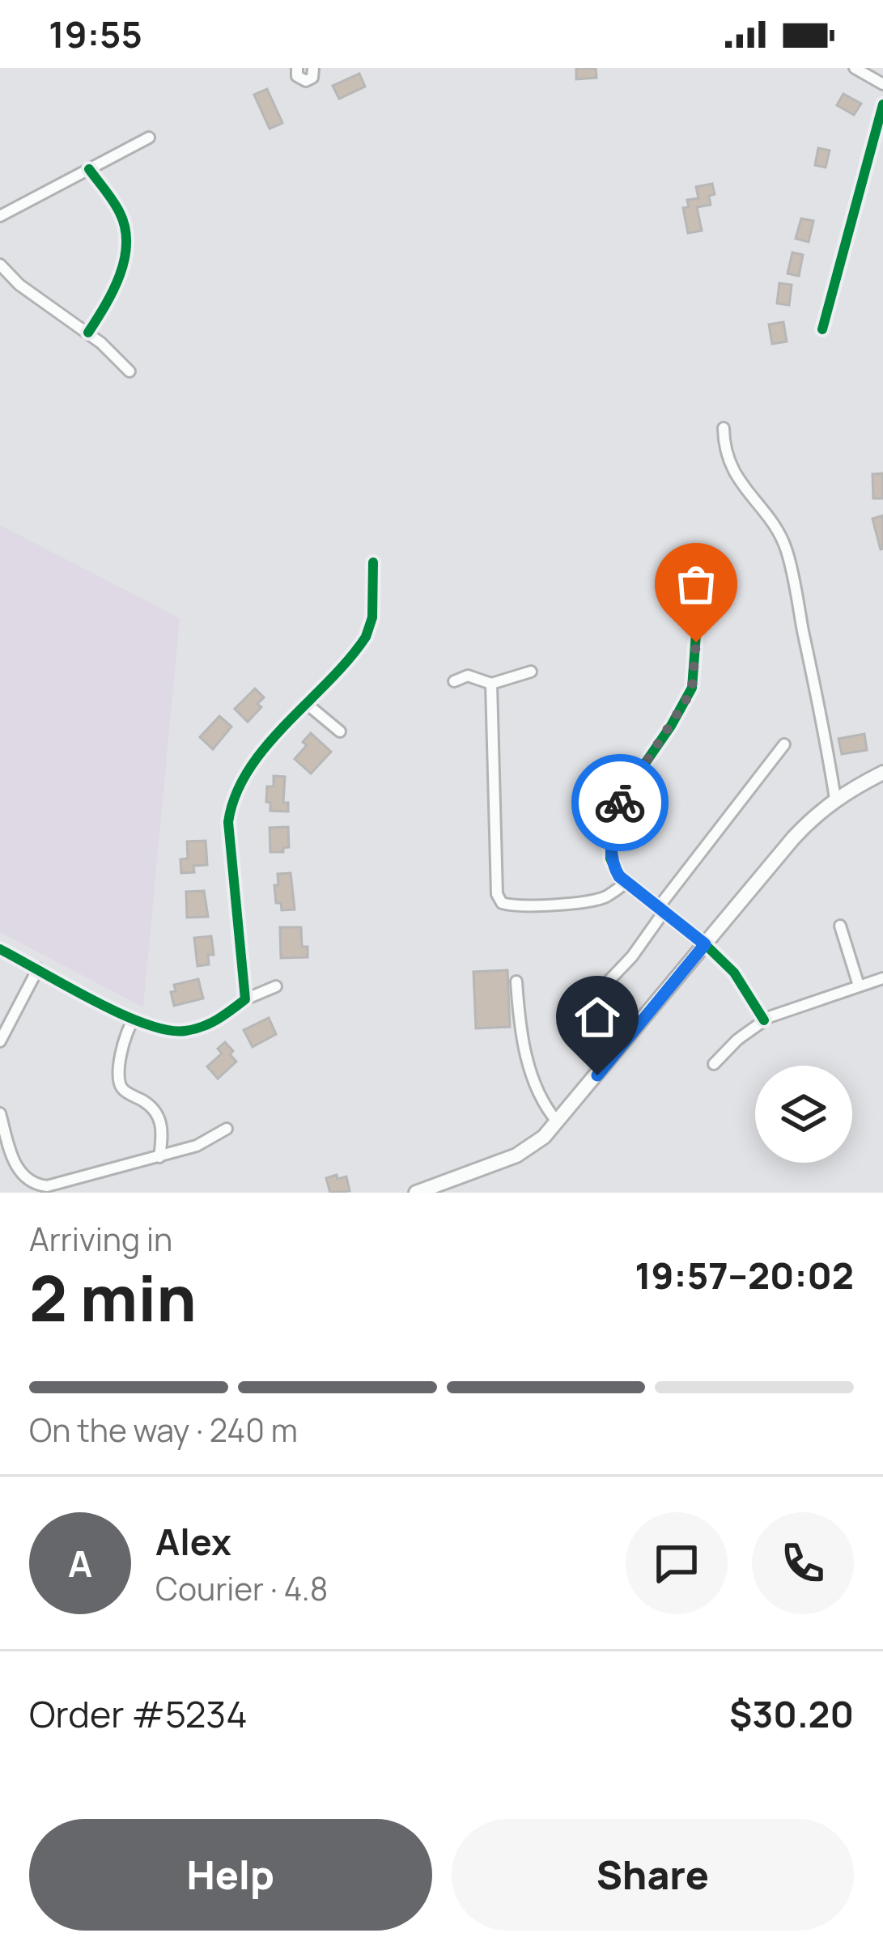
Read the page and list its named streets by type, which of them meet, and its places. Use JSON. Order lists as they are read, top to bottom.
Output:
{
  "page": {
    "status": "19:55",
    "heading": ["2 min", "Arriving in", "19:57–20:02"],
    "panel": [
      "Alex",
      "Courier · 4.8",
      "Order #5234",
      "$30.20"
    ],
    "bar": "On the way · 240 m",
    "round": "A",
    "buttons": ["Help", "Share"]
  }
}
